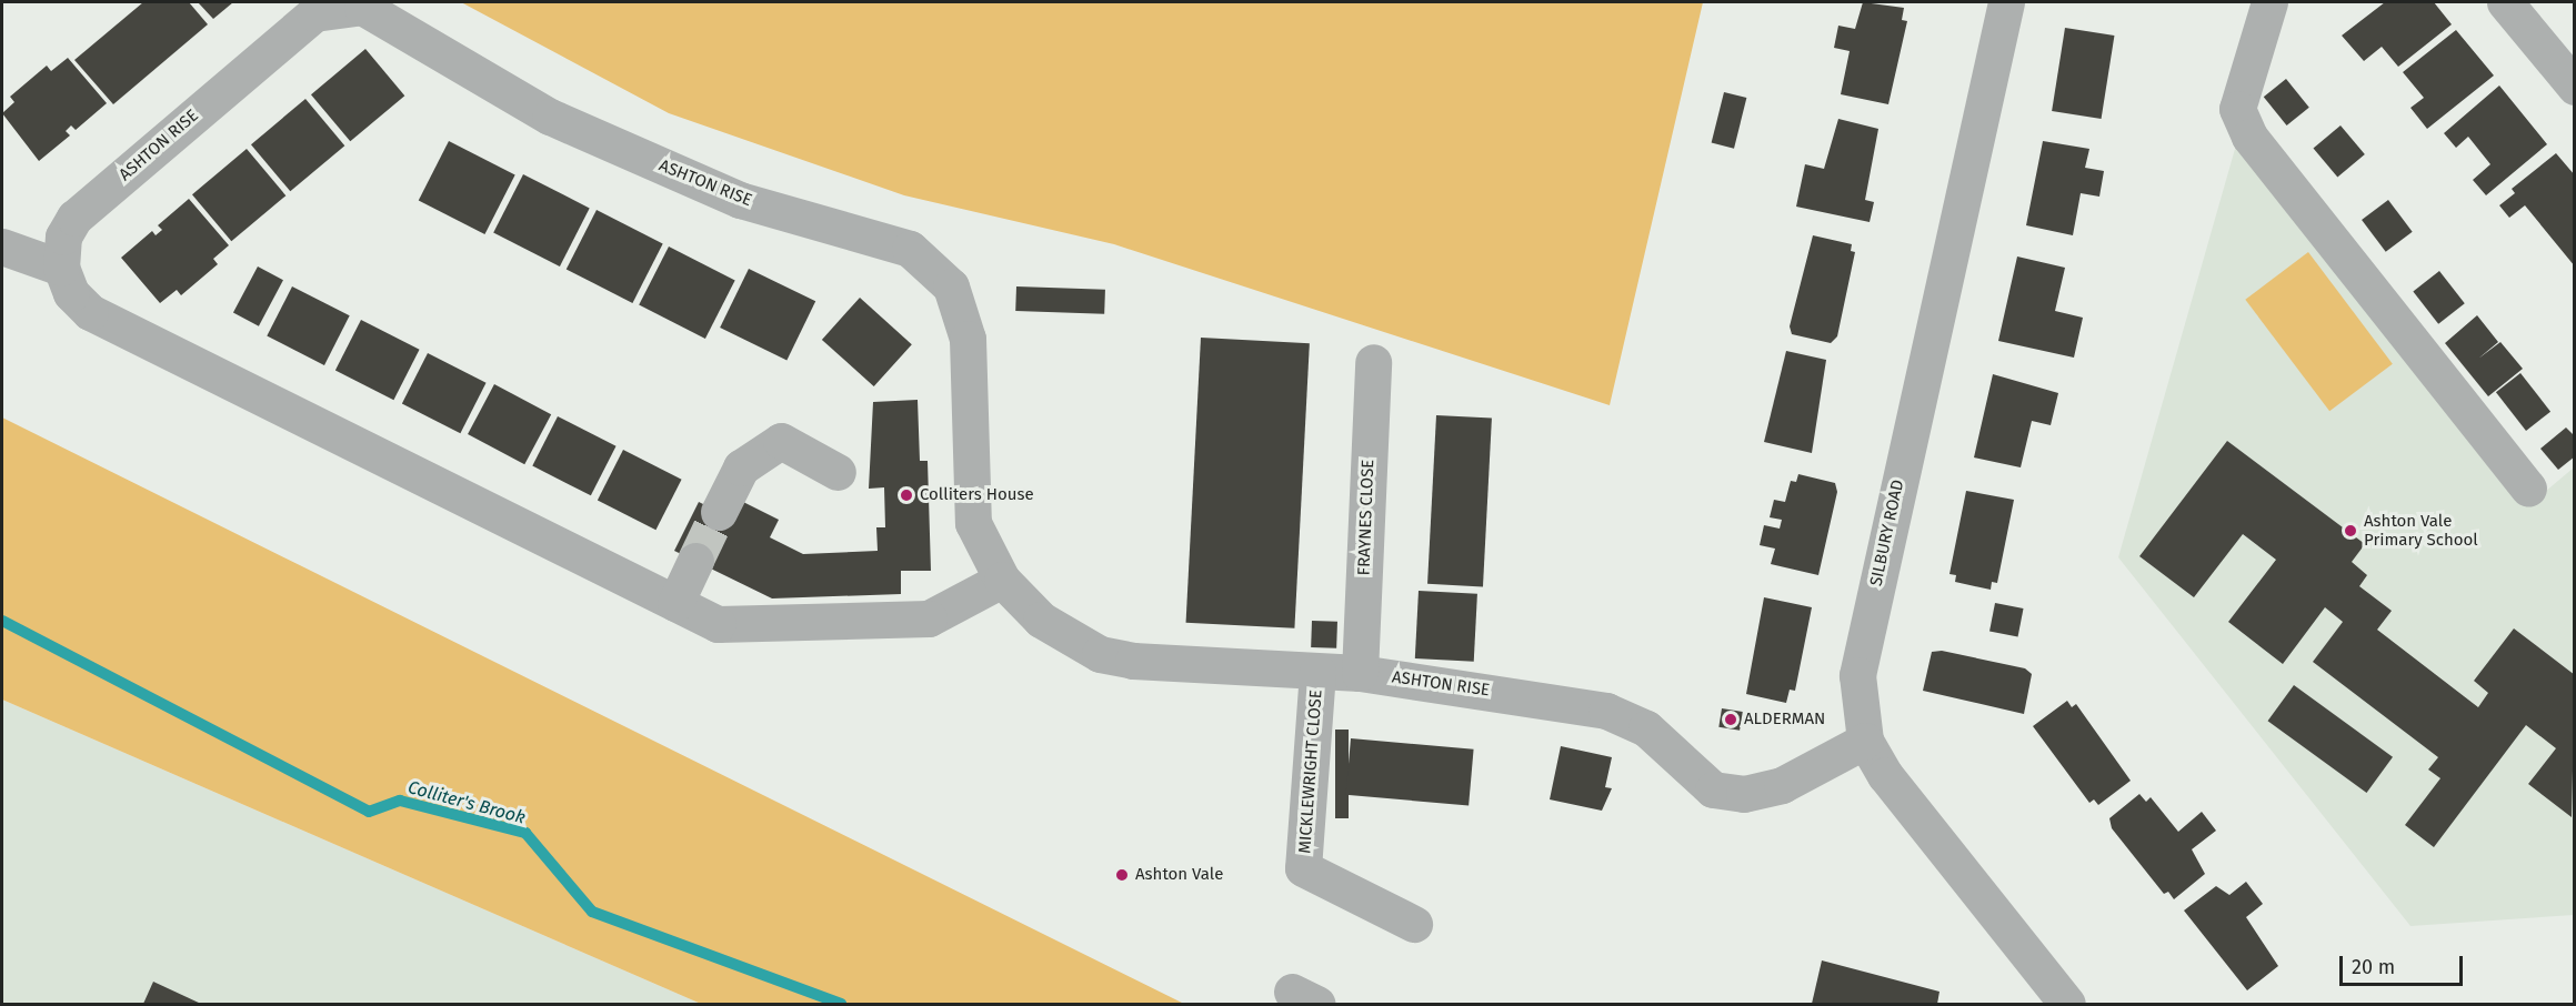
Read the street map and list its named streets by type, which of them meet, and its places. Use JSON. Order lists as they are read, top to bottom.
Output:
{
  "streets": {
    "street": [
      "ASHTON RISE",
      "FRAYNES CLOSE",
      "SILBURY ROAD",
      "MICKLEWRIGHT CLOSE"
    ]
  },
  "crossings": [
    ["ASHTON RISE", "FRAYNES CLOSE"],
    ["ASHTON RISE", "SILBURY ROAD"],
    ["ASHTON RISE", "MICKLEWRIGHT CLOSE"]
  ],
  "water": ["Colliter's Brook"],
  "places": [
    "Colliters House",
    "Ashton Vale Primary School",
    "ALDERMAN",
    "Ashton Vale"
  ],
  "scale_bar": "20 m"
}
